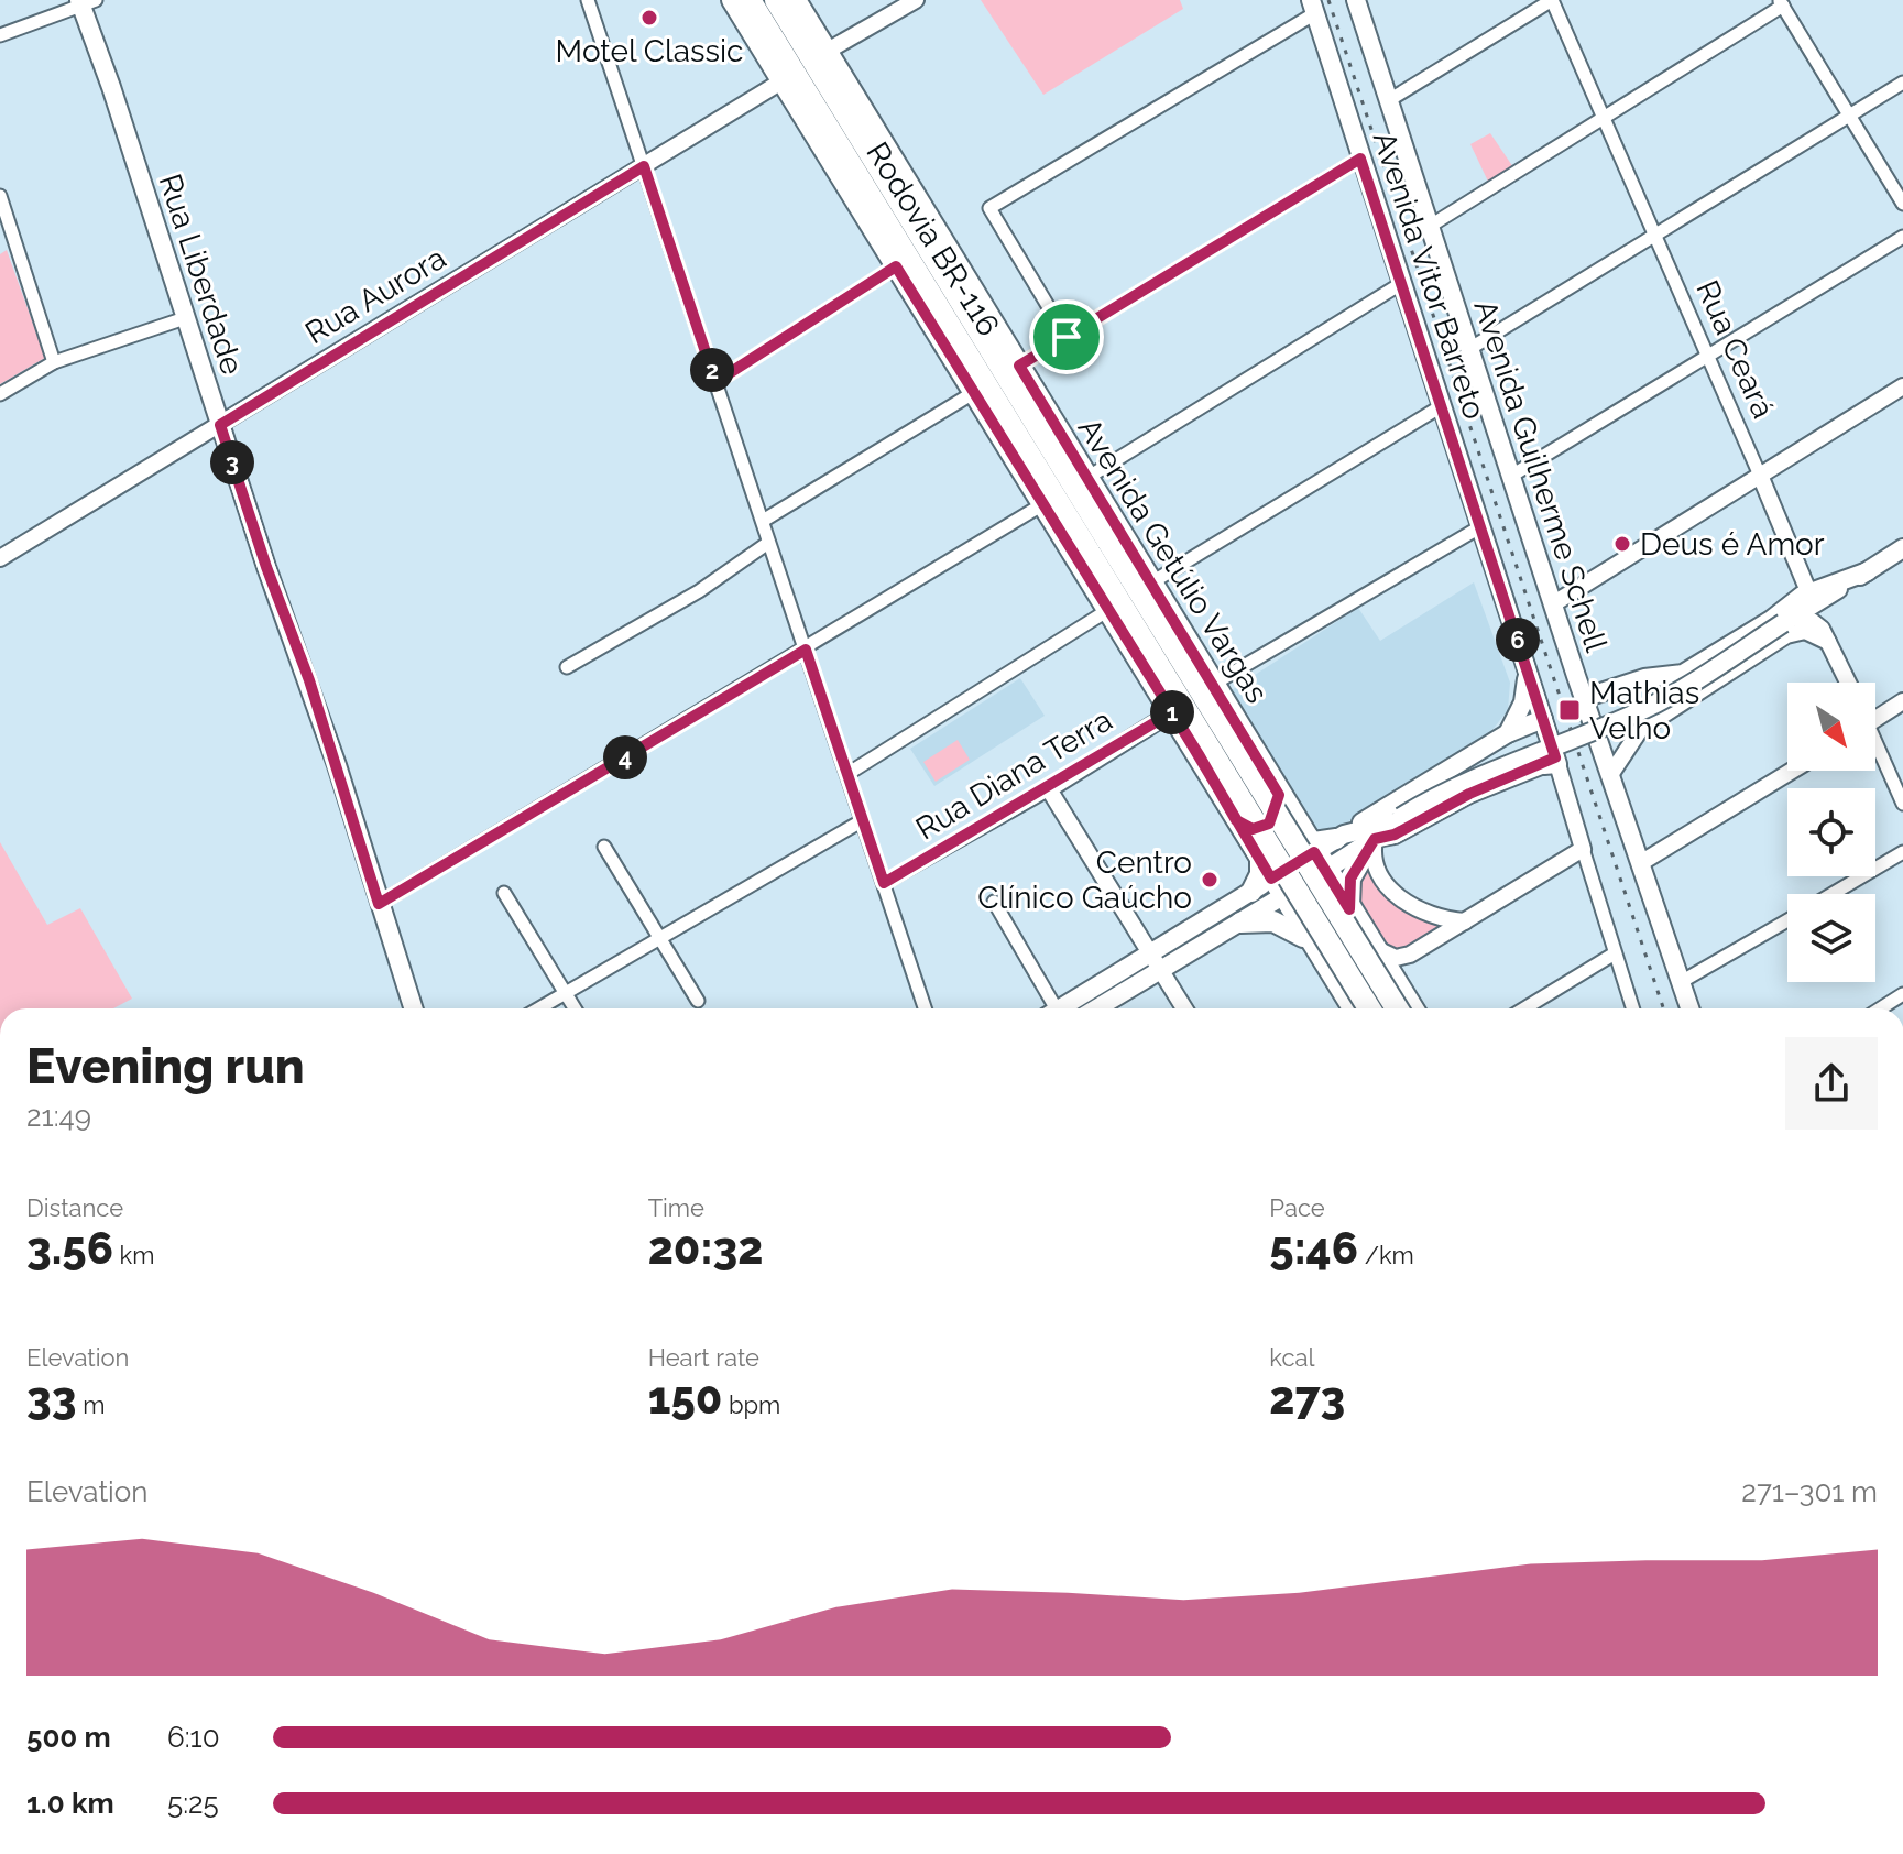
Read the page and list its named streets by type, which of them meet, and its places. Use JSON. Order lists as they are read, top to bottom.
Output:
{
  "streets": {
    "highway": ["Rodovia BR-116"],
    "main road": [
      "Rua Liberdade",
      "Avenida Vitor Barreto",
      "Avenida Guilherme Schell",
      "Avenida Getúlio Vargas"
    ],
    "street": ["Rua Aurora", "Rua Ceará", "Rua Diana Terra"]
  },
  "crossings": [
    ["Rua Liberdade", "Rua Aurora"]
  ],
  "places": {
    "other": ["Motel Classic", "Deus é Amor", "Centro Clínico Gaúcho"],
    "transit": ["Mathias Velho"]
  },
  "north": "bottom right",
  "page": {
    "pins": [
      "2",
      "3",
      "6",
      "1",
      "4"
    ],
    "heading": ["Evening run", "21:49"],
    "stats": [
      ["Distance", "3.56 km"],
      ["Time", "20:32"],
      ["Pace", "5:46 /km"],
      ["Elevation", "33 m"],
      ["Heart rate", "150 bpm"],
      ["kcal", "273"]
    ],
    "chart": ["Elevation", "271–301 m"],
    "list": [
      {
        "name": "500 m",
        "note": "6:10"
      },
      {
        "name": "1.0 km",
        "note": "5:25"
      }
    ]
  }
}
